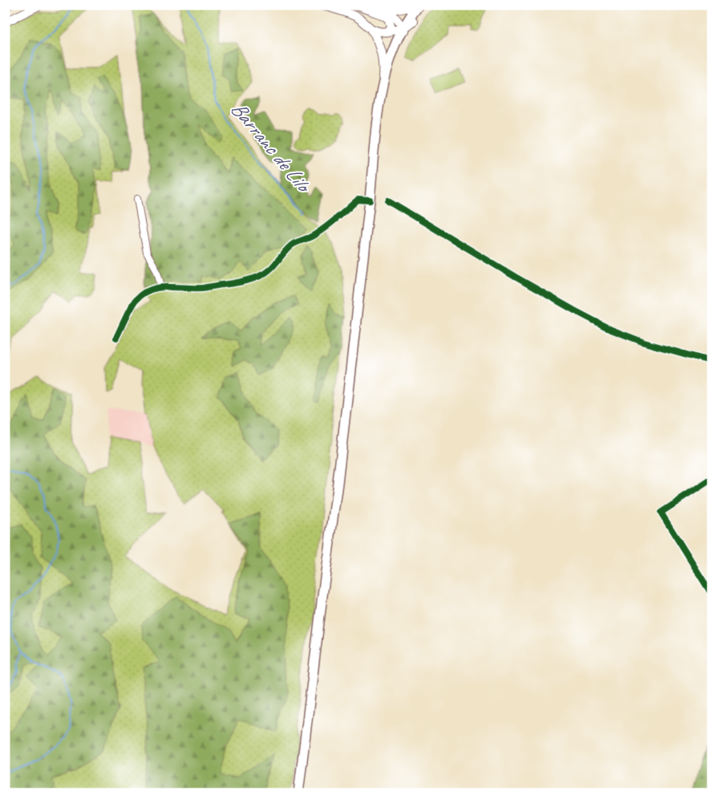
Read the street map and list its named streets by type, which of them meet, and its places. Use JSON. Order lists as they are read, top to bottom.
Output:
{
  "water": ["Barranc de Lilo"]
}
